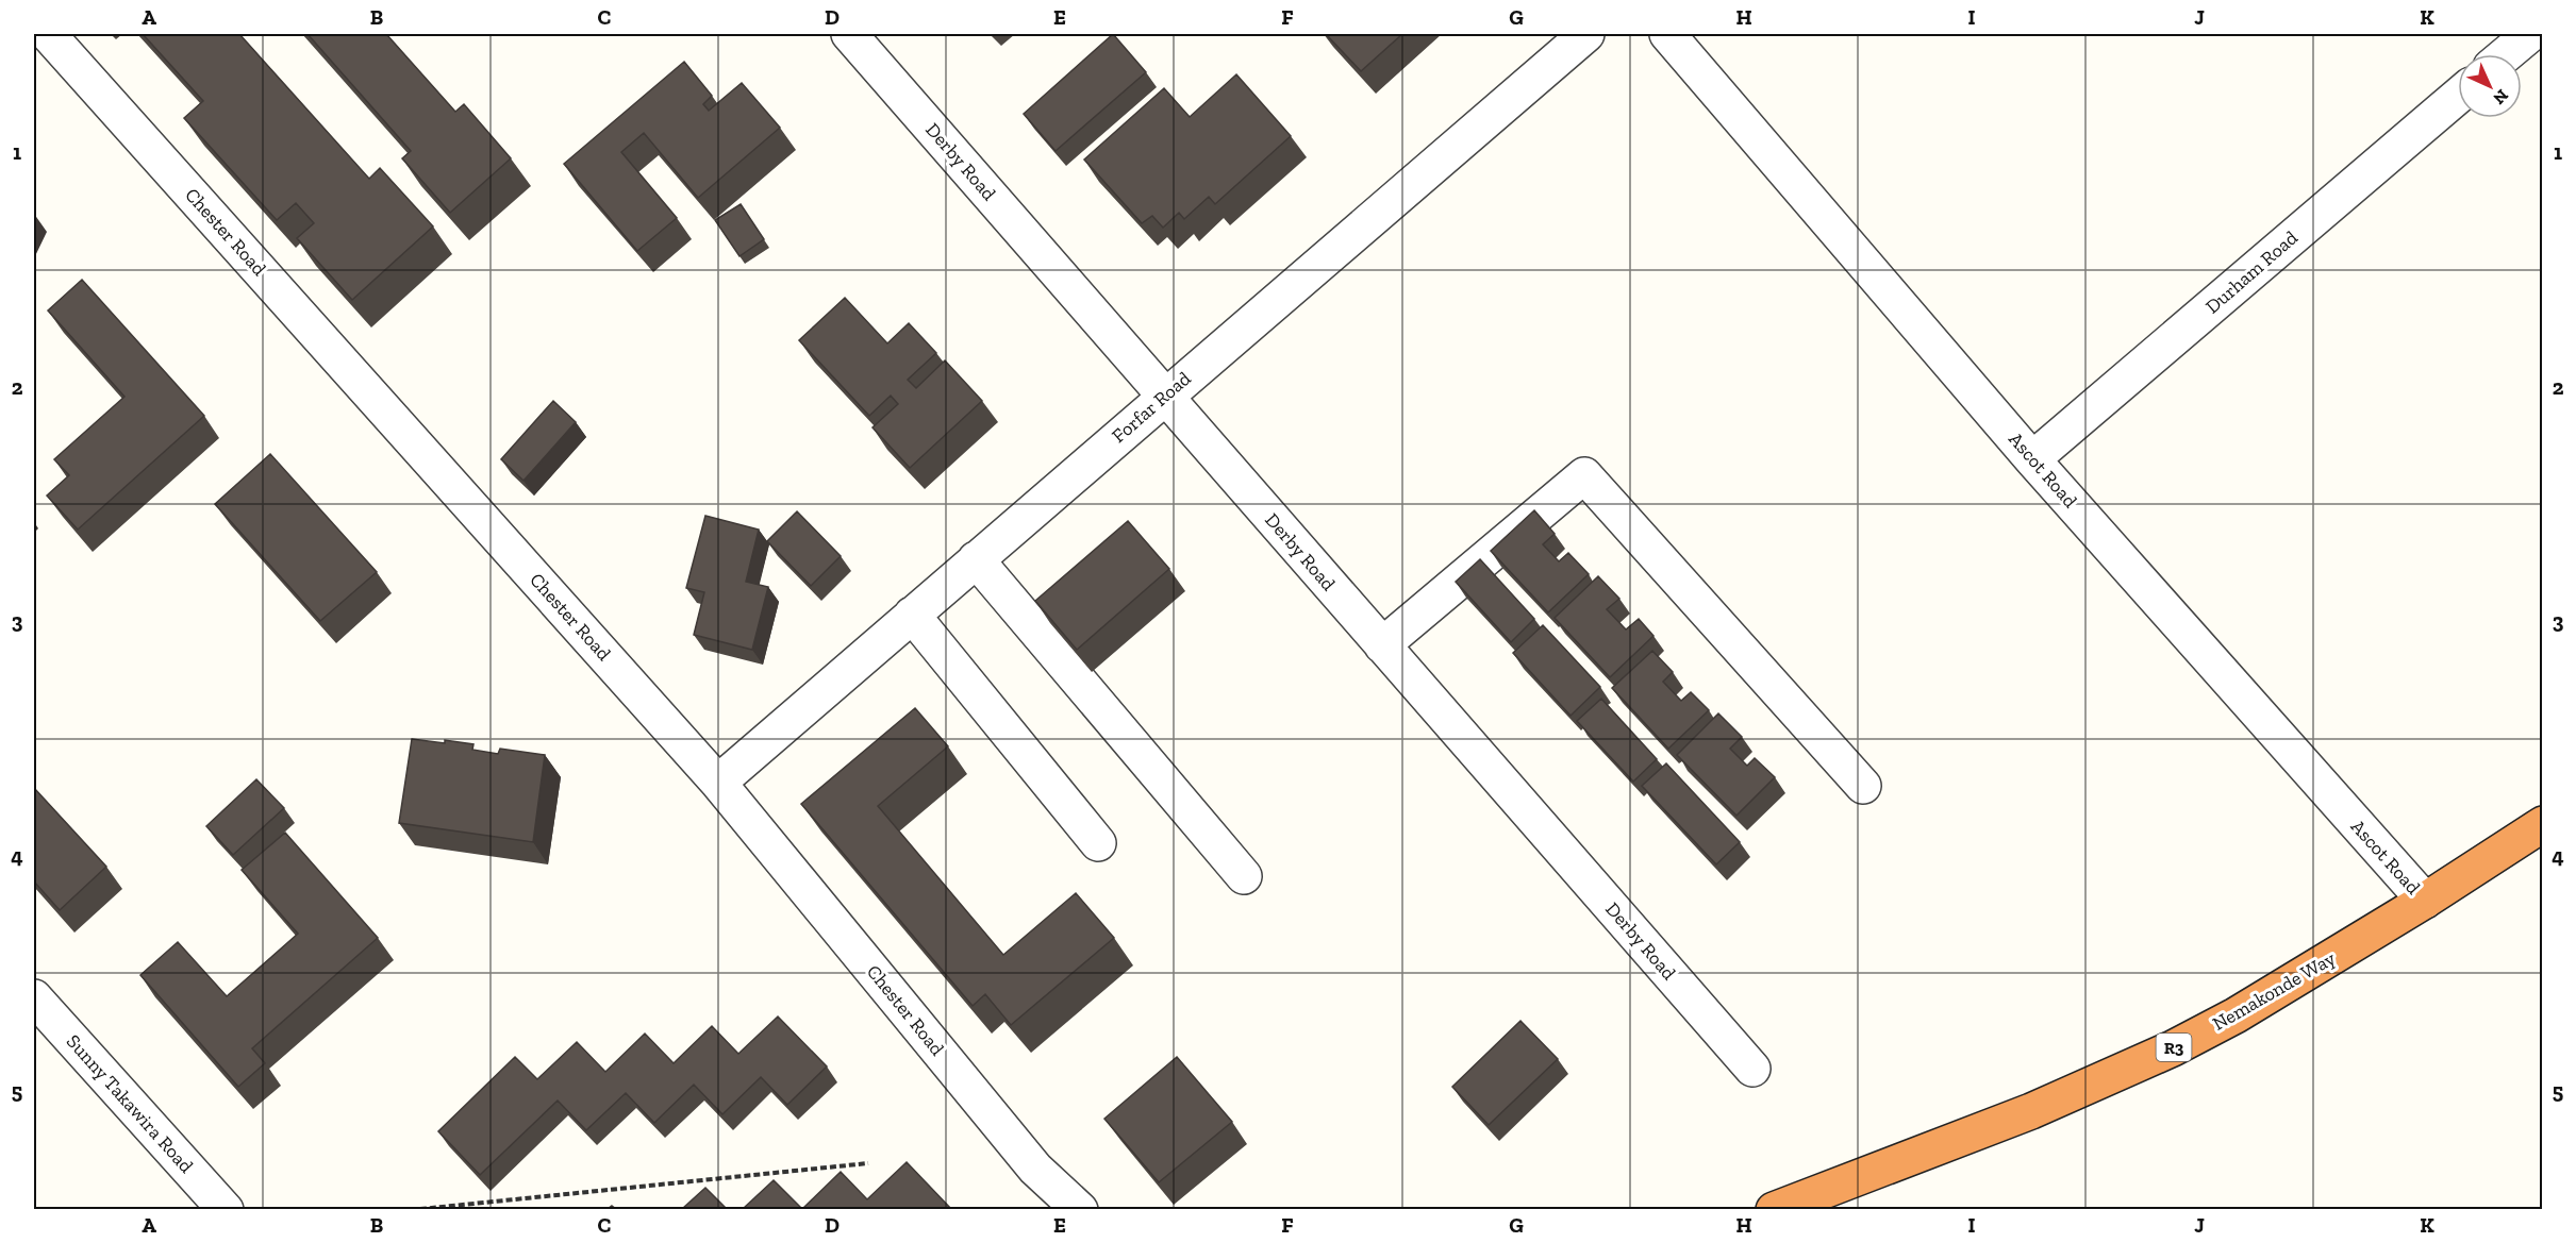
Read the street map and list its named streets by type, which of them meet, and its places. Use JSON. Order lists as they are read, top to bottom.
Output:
{
  "streets": {
    "highway": ["Nemakonde Way", "R3"],
    "street": [
      "Derby Road",
      "Chester Road",
      "Durham Road",
      "Forfar Road",
      "Ascot Road",
      "Sunny Takawira Road"
    ]
  },
  "crossings": [
    ["Derby Road", "Forfar Road"],
    ["Chester Road", "Forfar Road"],
    ["Durham Road", "Ascot Road"],
    ["Ascot Road", "Nemakonde Way"]
  ],
  "north": "bottom right",
  "grid": {
    "columns": [
      "A",
      "B",
      "C",
      "D",
      "E",
      "F",
      "G",
      "H",
      "I",
      "J",
      "K"
    ],
    "rows": [
      "1",
      "2",
      "3",
      "4",
      "5"
    ]
  }
}
